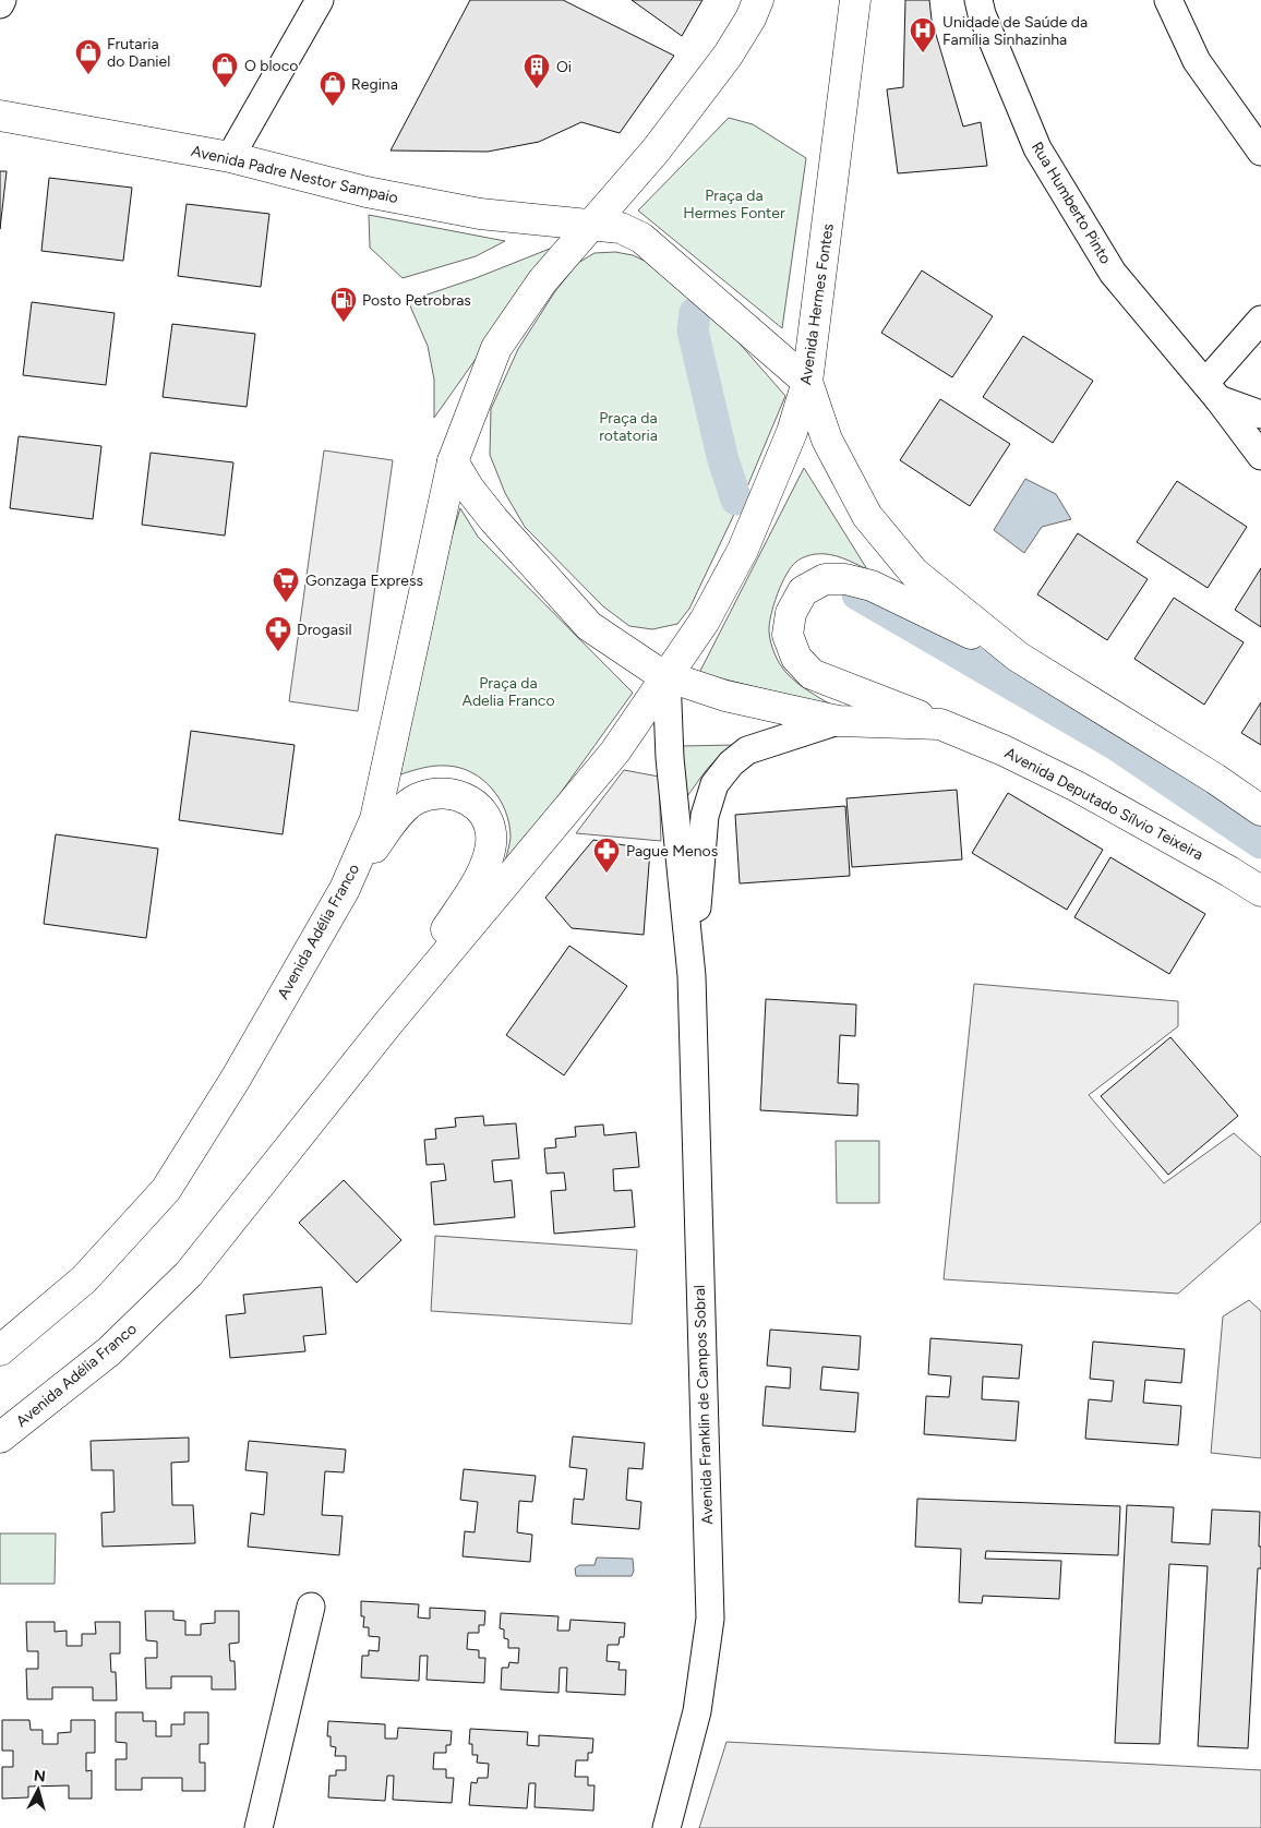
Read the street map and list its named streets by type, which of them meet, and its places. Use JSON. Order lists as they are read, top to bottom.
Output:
{
  "streets": {
    "main road": [
      "Avenida Padre Nestor Sampaio",
      "Avenida Hermes Fontes",
      "Avenida Deputado Sílvio Teixeira",
      "Avenida Adélia Franco"
    ],
    "street": ["Rua Humberto Pinto", "Avenida Franklin de Campos Sobral"]
  },
  "crossings": [
    ["Avenida Padre Nestor Sampaio", "Avenida Adélia Franco"],
    ["Avenida Hermes Fontes", "Avenida Deputado Sílvio Teixeira"],
    ["Avenida Hermes Fontes", "Avenida Adélia Franco"],
    ["Avenida Hermes Fontes", "Avenida Franklin de Campos Sobral"],
    ["Avenida Deputado Sílvio Teixeira", "Avenida Adélia Franco"],
    ["Avenida Deputado Sílvio Teixeira", "Avenida Franklin de Campos Sobral"],
    ["Avenida Adélia Franco", "Avenida Franklin de Campos Sobral"]
  ],
  "parks": ["Praça da Hermes Fonter", "Praça da rotatoria", "Praça da Adelia Franco"],
  "places": {
    "hospital": ["Unidade de Saúde da Família Sinhazinha"],
    "shop": ["Frutaria do Daniel", "O bloco", "Regina"],
    "building": ["Oi"],
    "fuel station": ["Posto Petrobras"],
    "supermarket": ["Gonzaga Express"],
    "pharmacy": ["Drogasil", "Pague Menos"]
  },
  "north": "top"
}
